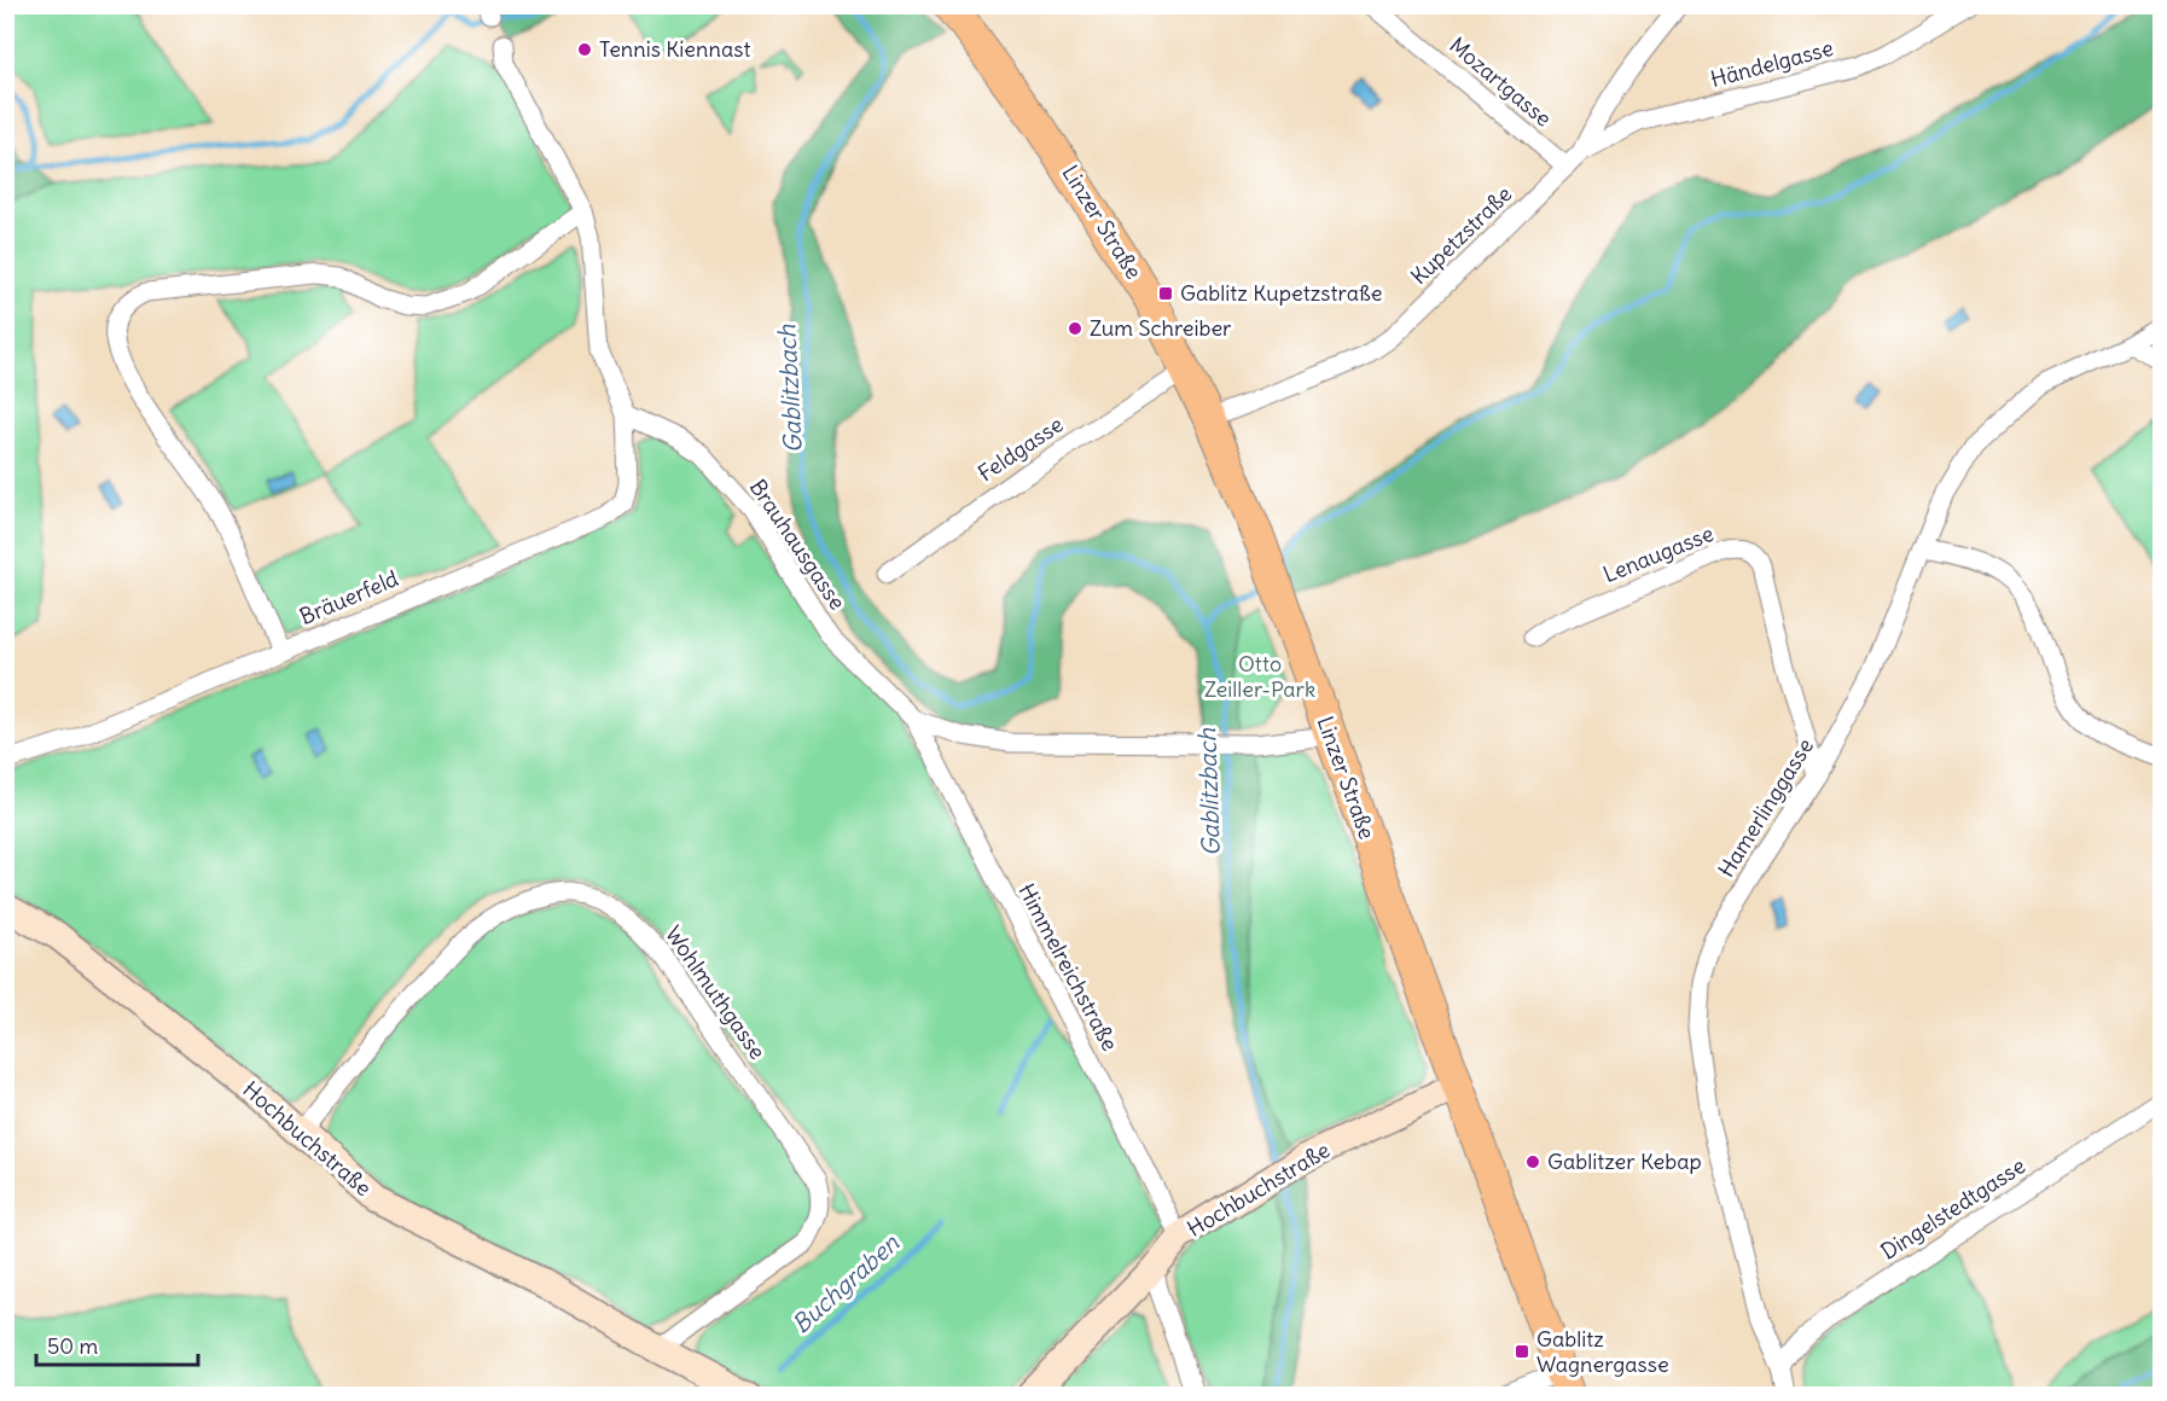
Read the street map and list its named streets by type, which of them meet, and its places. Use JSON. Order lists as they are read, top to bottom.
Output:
{
  "streets": {
    "main road": ["Linzer Straße"],
    "street": [
      "Händelgasse",
      "Mozartgasse",
      "Kupetzstraße",
      "Feldgasse",
      "Brauhausgasse",
      "Lenaugasse",
      "Bräuerfeld",
      "Hamerlinggasse",
      "Himmelreichstraße",
      "Wohlmuthgasse",
      "Hochbuchstraße",
      "Dingelstedtgasse"
    ]
  },
  "crossings": [
    ["Händelgasse", "Kupetzstraße"],
    ["Mozartgasse", "Kupetzstraße"],
    ["Linzer Straße", "Kupetzstraße"],
    ["Linzer Straße", "Feldgasse"],
    ["Linzer Straße", "Brauhausgasse"],
    ["Linzer Straße", "Hochbuchstraße"],
    ["Brauhausgasse", "Bräuerfeld"],
    ["Brauhausgasse", "Himmelreichstraße"],
    ["Lenaugasse", "Hamerlinggasse"],
    ["Hamerlinggasse", "Dingelstedtgasse"],
    ["Himmelreichstraße", "Hochbuchstraße"],
    ["Wohlmuthgasse", "Hochbuchstraße"]
  ],
  "water": ["Gablitzbach", "Buchgraben"],
  "parks": ["Otto Zeiller-Park"],
  "places": {
    "other": ["Tennis Kiennast", "Zum Schreiber", "Gablitzer Kebap"],
    "transit": ["Gablitz Kupetzstraße", "Gablitz Wagnergasse"]
  },
  "scale_bar": "50 m"
}
